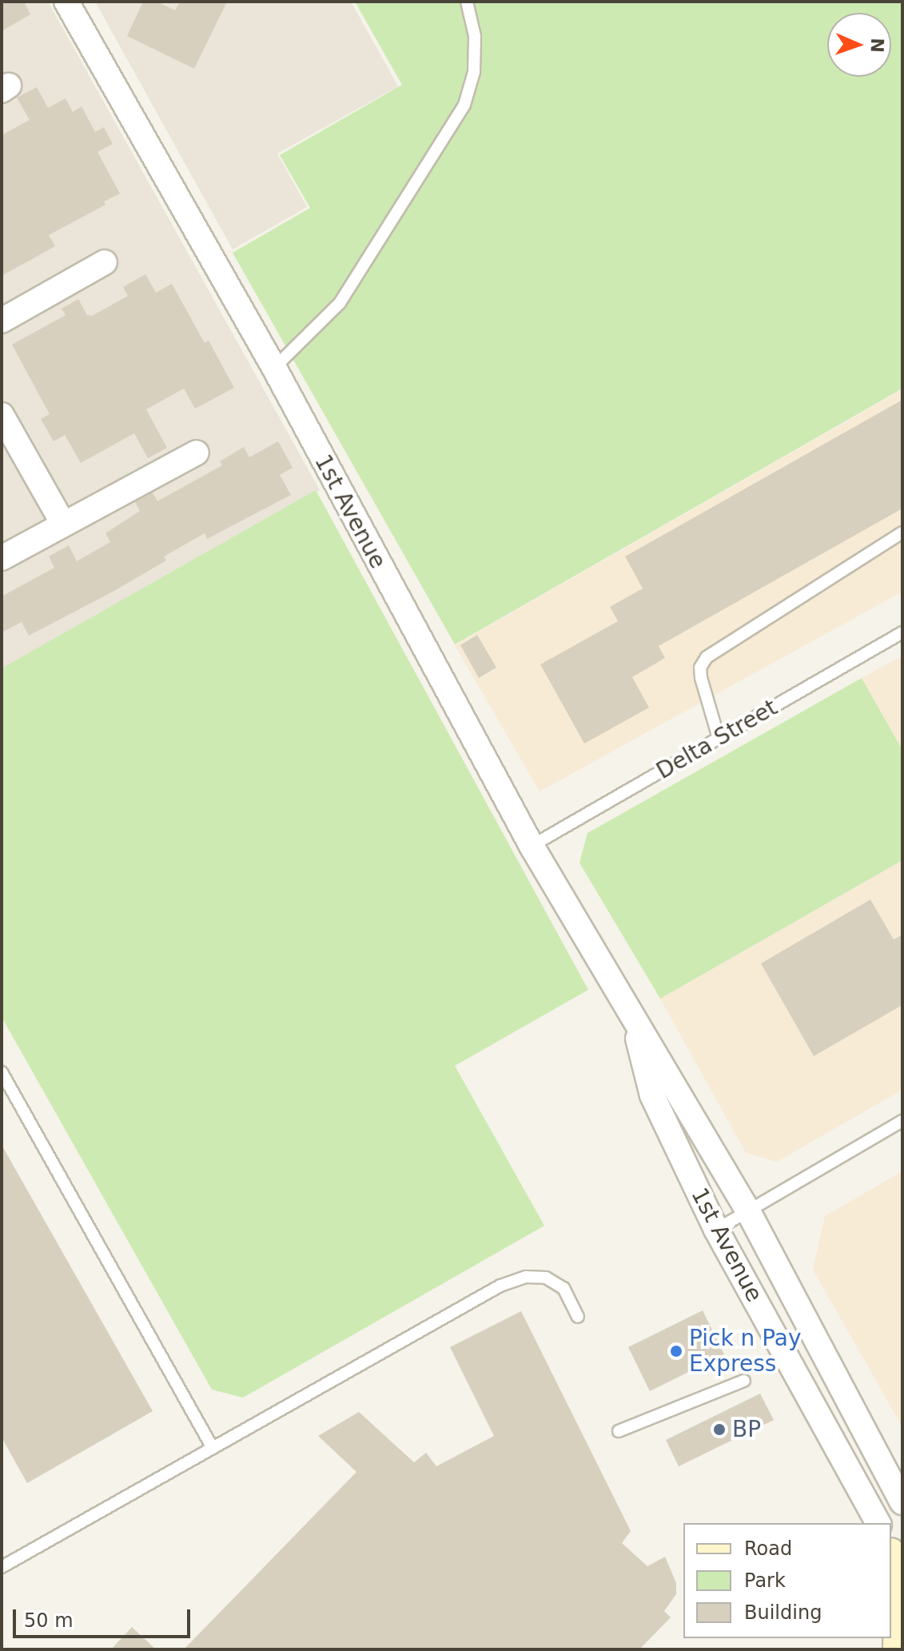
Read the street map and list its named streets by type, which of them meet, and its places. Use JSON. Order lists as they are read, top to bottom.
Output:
{
  "streets": {
    "street": ["1st Avenue"],
    "lane": ["Delta Street"]
  },
  "crossings": [
    ["1st Avenue", "Delta Street"]
  ],
  "places": ["Pick n Pay Express", "BP"],
  "legend": ["Road", "Park", "Building"],
  "scale_bar": "50 m",
  "north": "right"
}
